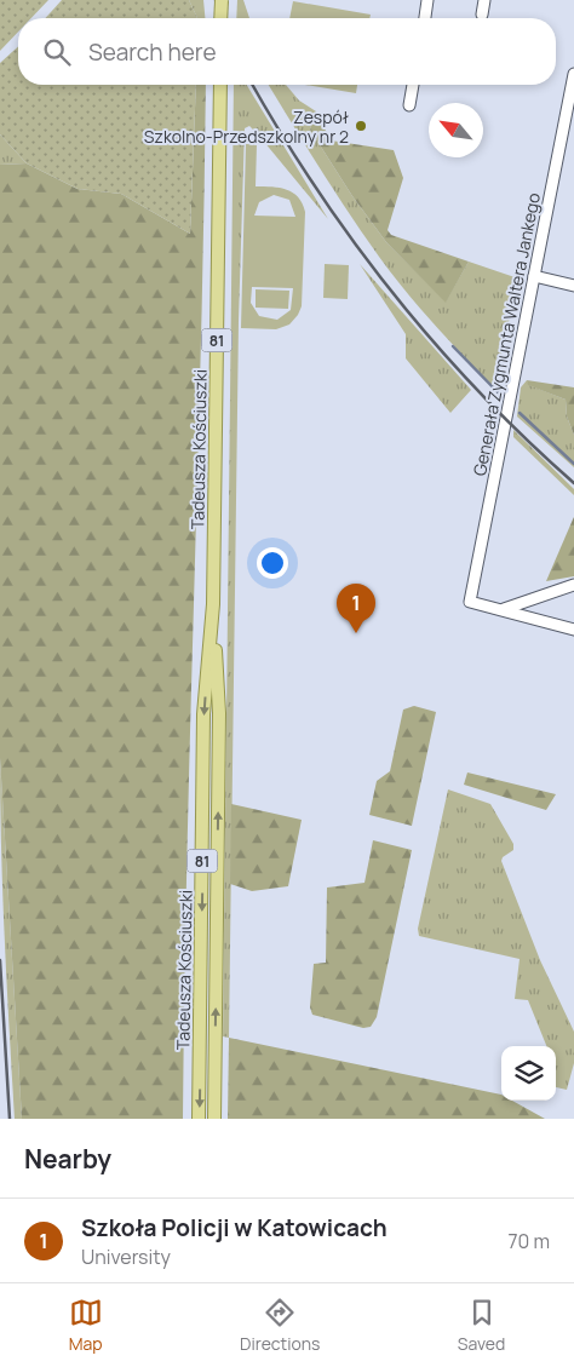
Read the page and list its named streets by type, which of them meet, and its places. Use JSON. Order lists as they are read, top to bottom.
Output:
{
  "streets": {
    "main road": ["81", "Tadeusza Kościuszki"],
    "street": ["Generała Zygmunta Waltera Jankego"]
  },
  "places": ["Zespół Szkolno-Przedszkolny nr 2"],
  "north": "top left",
  "page": {
    "search": "Search here",
    "pins": "1",
    "heading": "Nearby",
    "list": [
      {
        "mark": "1",
        "name": "Szkoła Policji w Katowicach",
        "note": "University",
        "value": "70 m"
      }
    ],
    "nav": ["Map", "Directions", "Saved"]
  }
}
